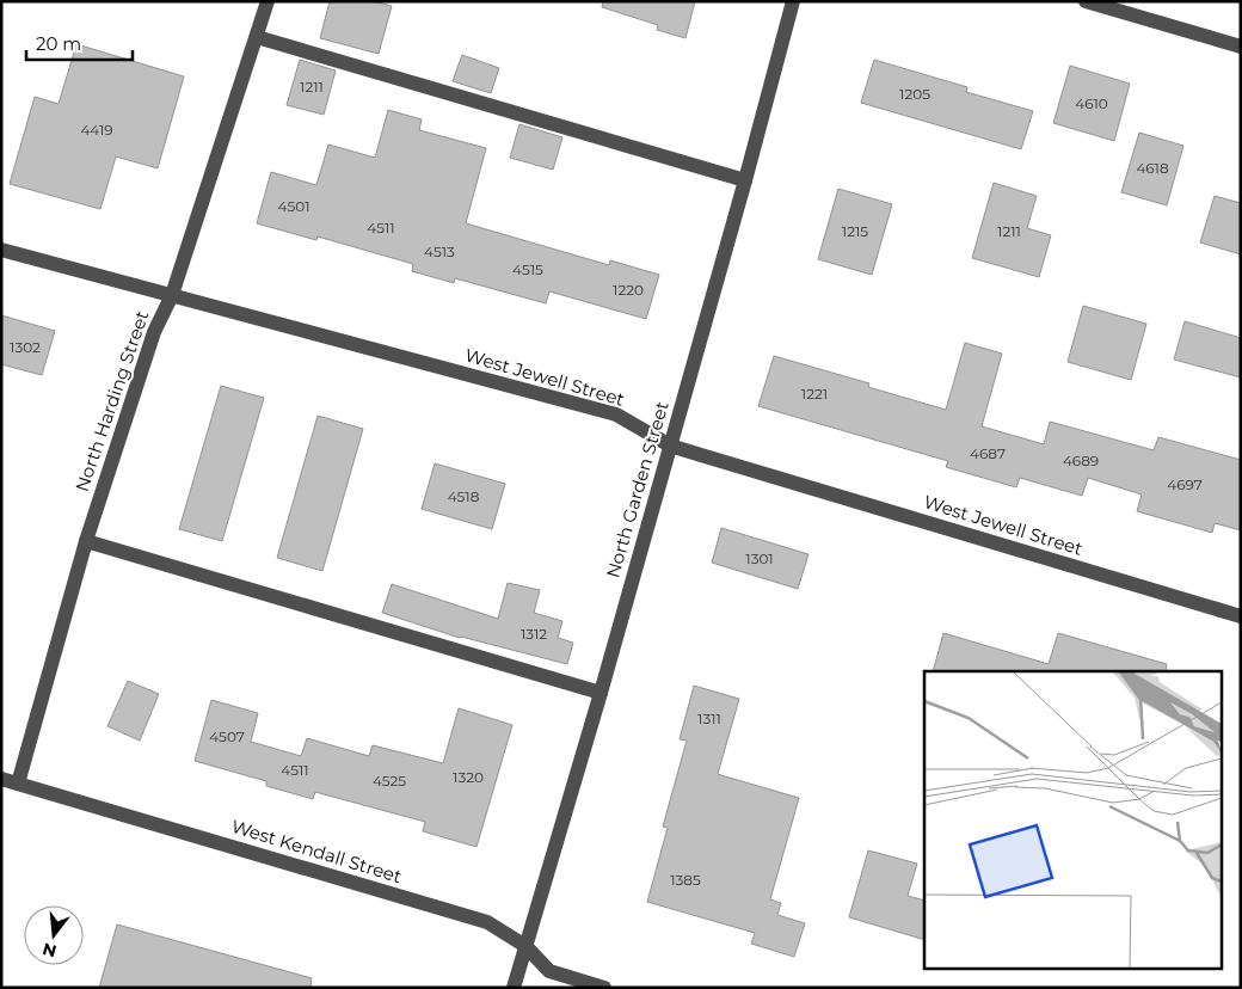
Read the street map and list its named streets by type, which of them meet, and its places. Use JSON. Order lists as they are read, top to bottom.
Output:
{
  "streets": {
    "street": [
      "West Jewell Street",
      "North Harding Street",
      "North Garden Street",
      "West Kendall Street"
    ]
  },
  "crossings": [
    ["West Jewell Street", "North Harding Street"],
    ["West Jewell Street", "North Garden Street"],
    ["North Harding Street", "West Kendall Street"],
    ["North Garden Street", "West Kendall Street"]
  ],
  "house_numbers": [
    "1211",
    "1205",
    "4610",
    "4419",
    "4618",
    "4501",
    "4511",
    "1215",
    "1211",
    "4513",
    "4515",
    "1220",
    "1302",
    "1221",
    "4687",
    "4689",
    "4697",
    "4518",
    "1301",
    "1312",
    "1311",
    "4507",
    "4511",
    "1320",
    "4525",
    "1385"
  ],
  "scale_bar": "20 m",
  "north": "bottom"
}
